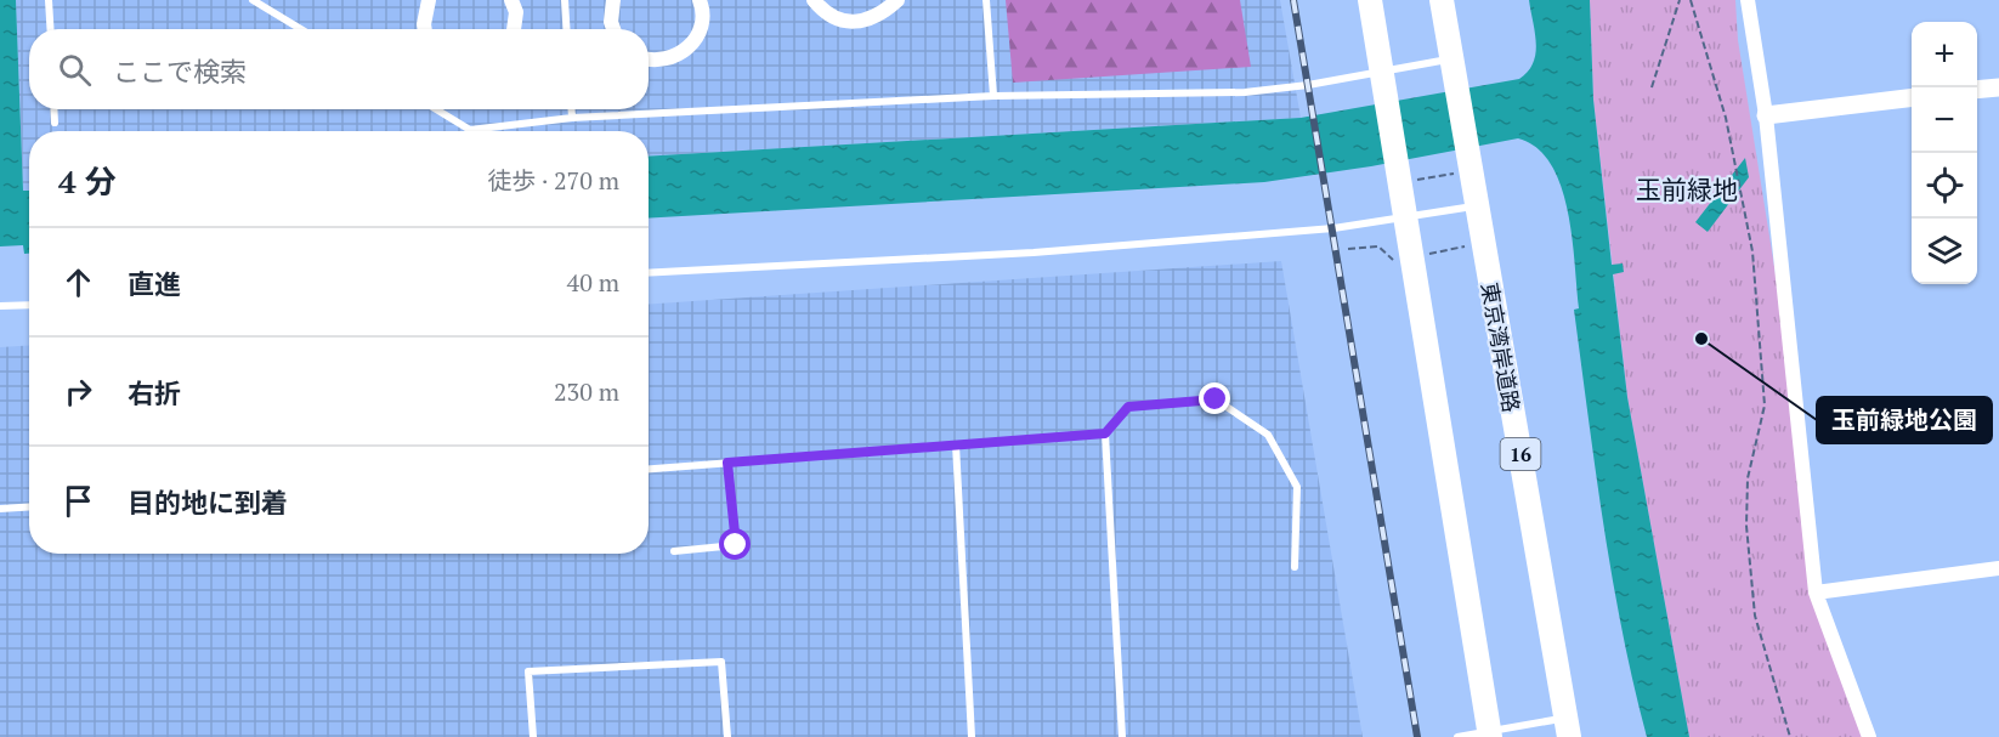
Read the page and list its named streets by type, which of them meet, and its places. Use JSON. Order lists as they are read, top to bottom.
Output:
{
  "streets": {
    "highway": ["東京湾岸道路", "16"]
  },
  "districts": ["玉前緑地"],
  "places": ["玉前緑地公園"],
  "page": {
    "map_buttons": ["+", "−"],
    "search": "ここで検索",
    "heading": ["4 分", "徒歩 · 270 m"],
    "list": [
      ["直進", "40 m"],
      ["右折", "230 m"],
      "目的地に到着"
    ]
  }
}
